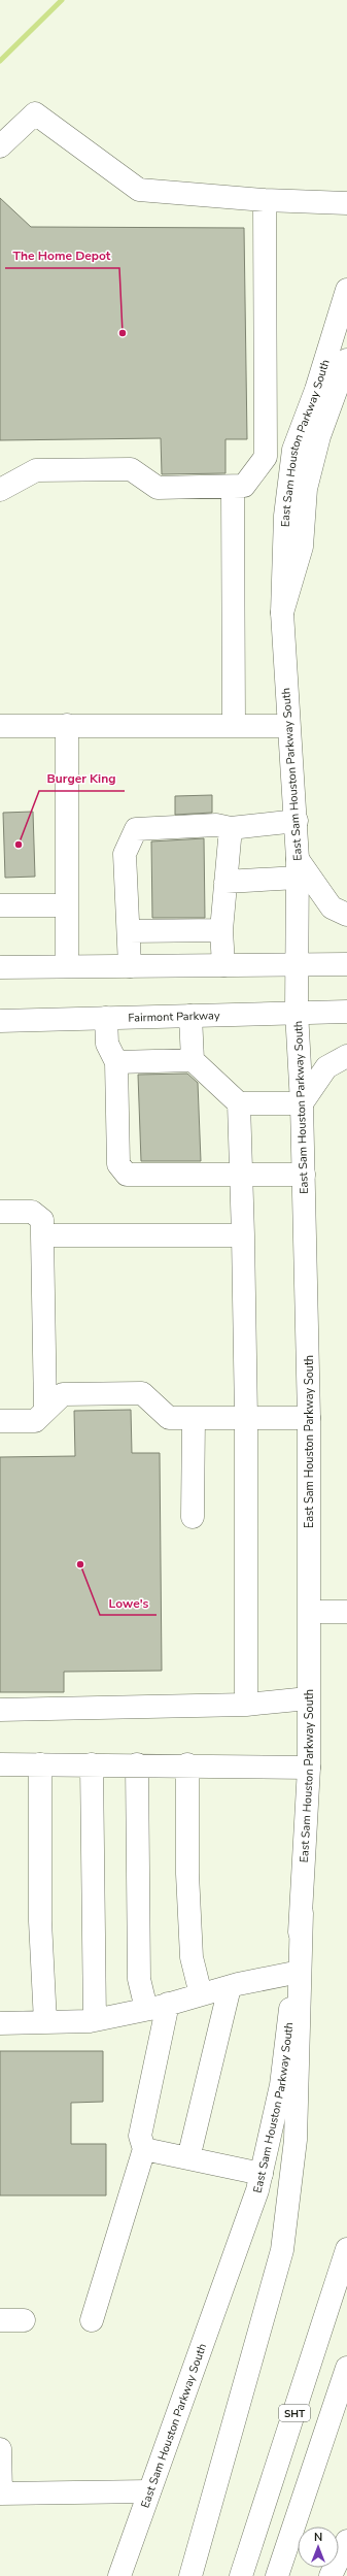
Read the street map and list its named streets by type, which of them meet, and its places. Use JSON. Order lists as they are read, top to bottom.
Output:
{
  "streets": {
    "main road": ["East Sam Houston Parkway South", "Fairmont Parkway", "SHT"]
  },
  "crossings": [
    ["East Sam Houston Parkway South", "Fairmont Parkway"]
  ],
  "places": ["The Home Depot", "Burger King", "Lowe's"],
  "north": "top"
}
